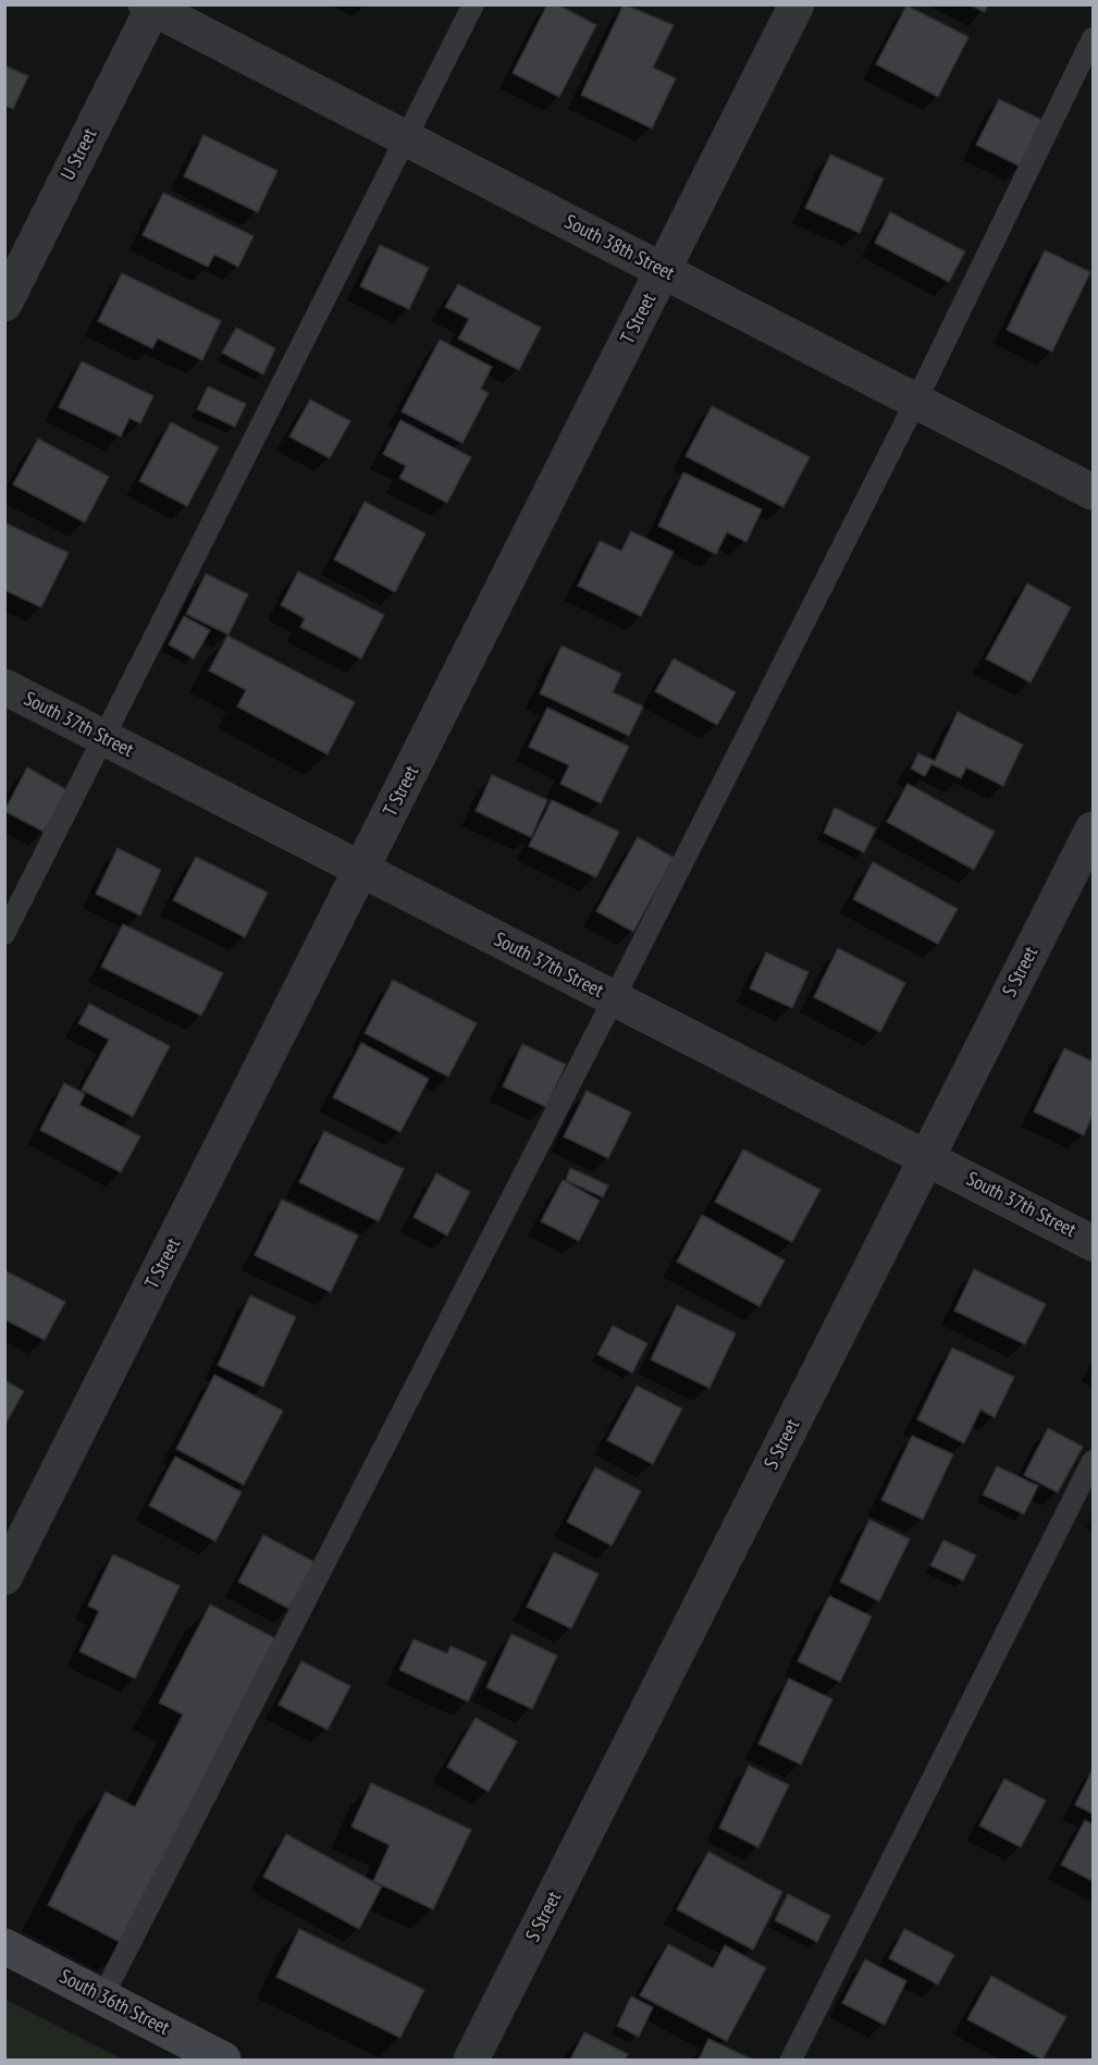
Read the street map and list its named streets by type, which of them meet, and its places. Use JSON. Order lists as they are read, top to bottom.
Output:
{
  "streets": {
    "main road": ["South 36th Street"],
    "street": [
      "U Street",
      "South 38th Street",
      "T Street",
      "South 37th Street",
      "S Street"
    ]
  },
  "crossings": [
    ["U Street", "South 38th Street"],
    ["South 38th Street", "T Street"],
    ["T Street", "South 37th Street"],
    ["South 37th Street", "S Street"]
  ]
}
